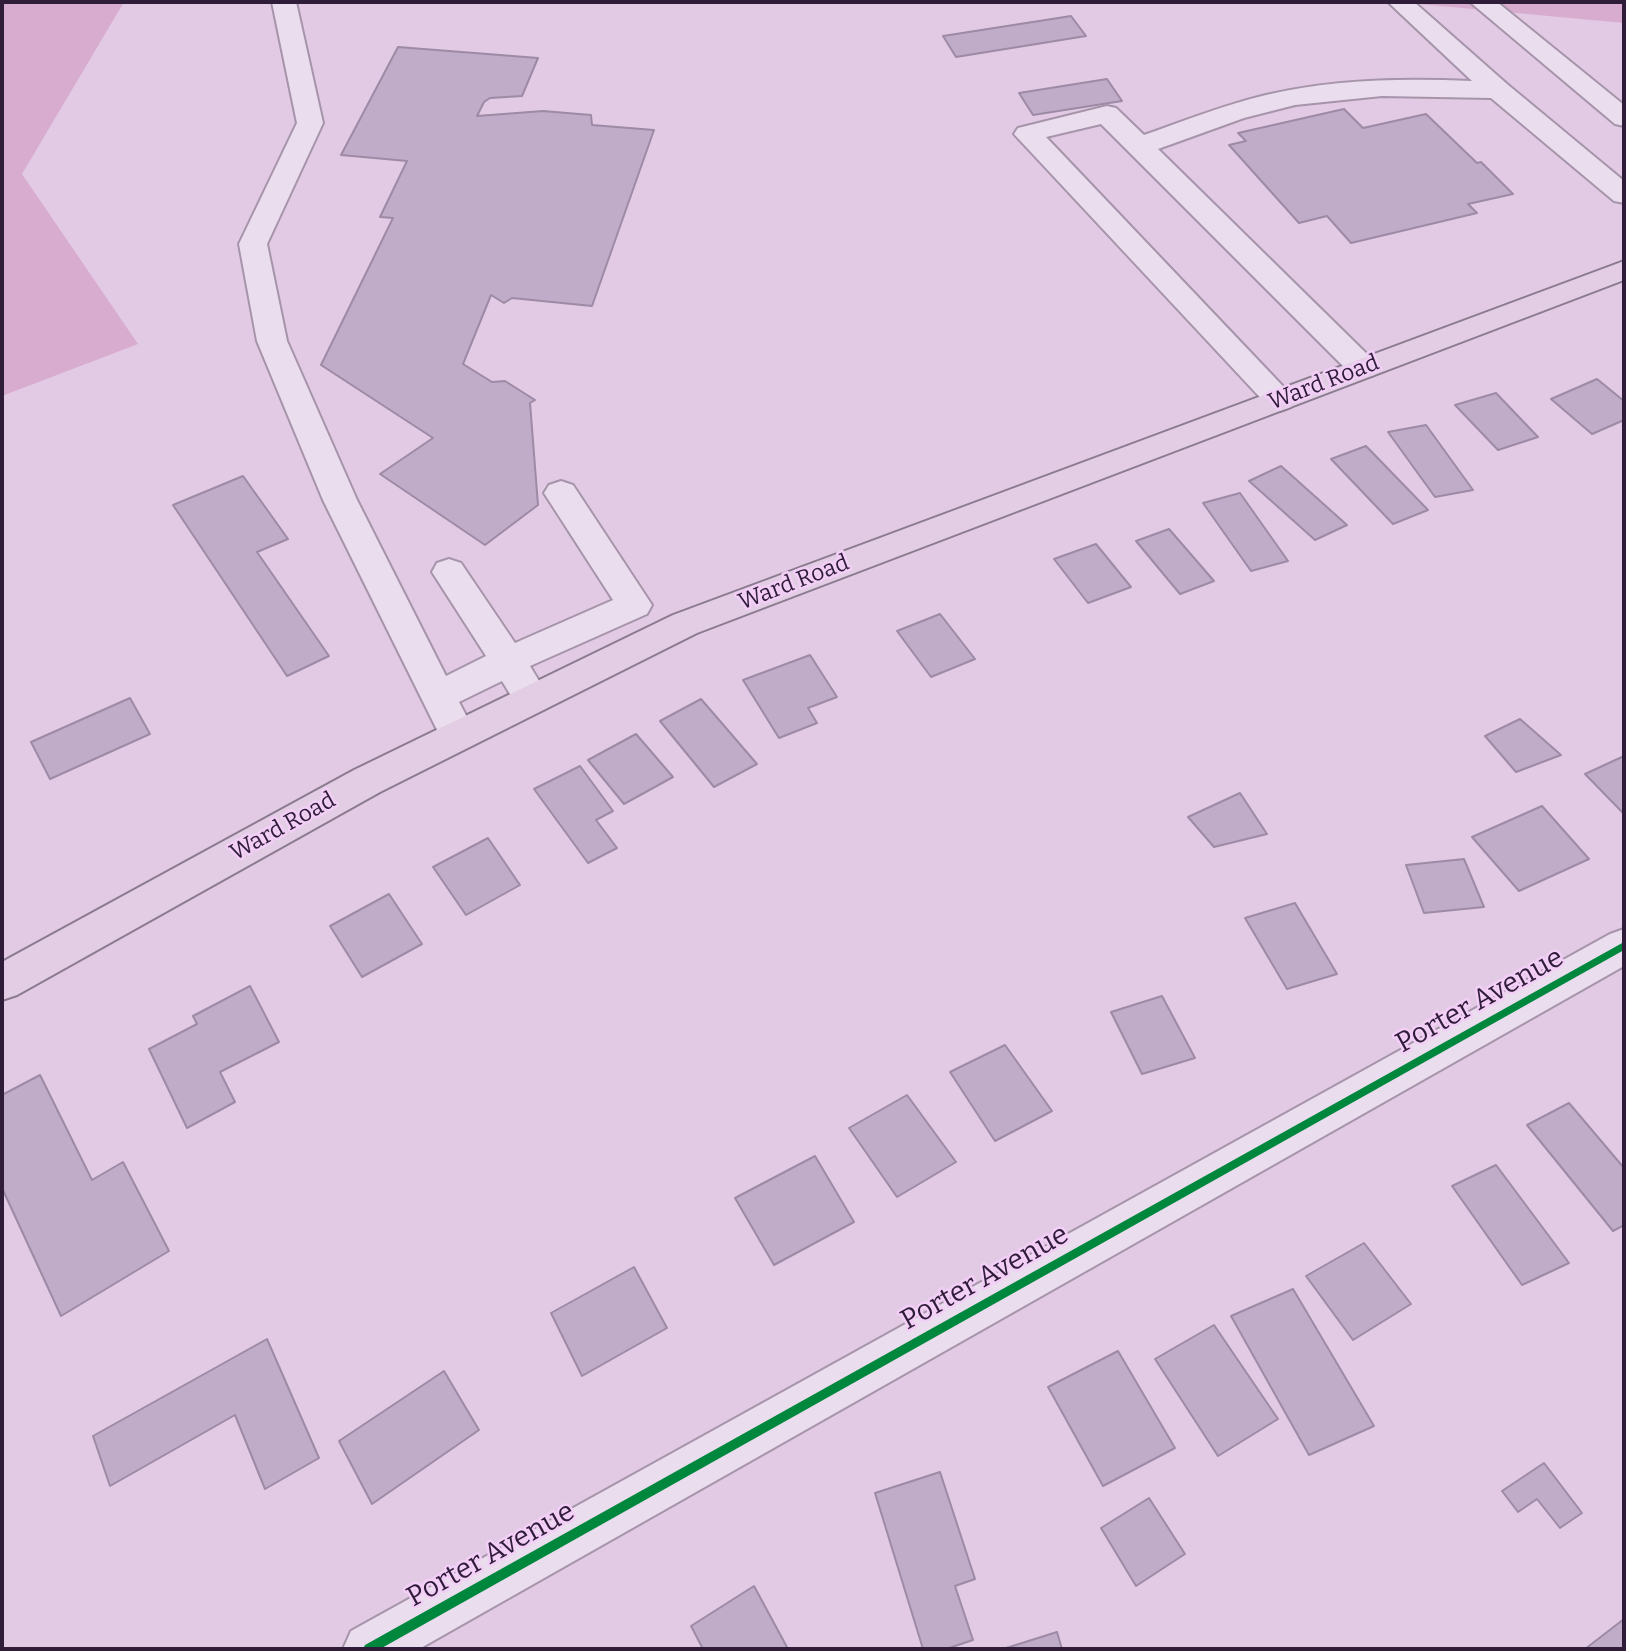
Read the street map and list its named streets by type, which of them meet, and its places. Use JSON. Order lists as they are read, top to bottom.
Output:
{
  "streets": {
    "main road": ["Ward Road"],
    "street": ["Porter Avenue"]
  }
}
